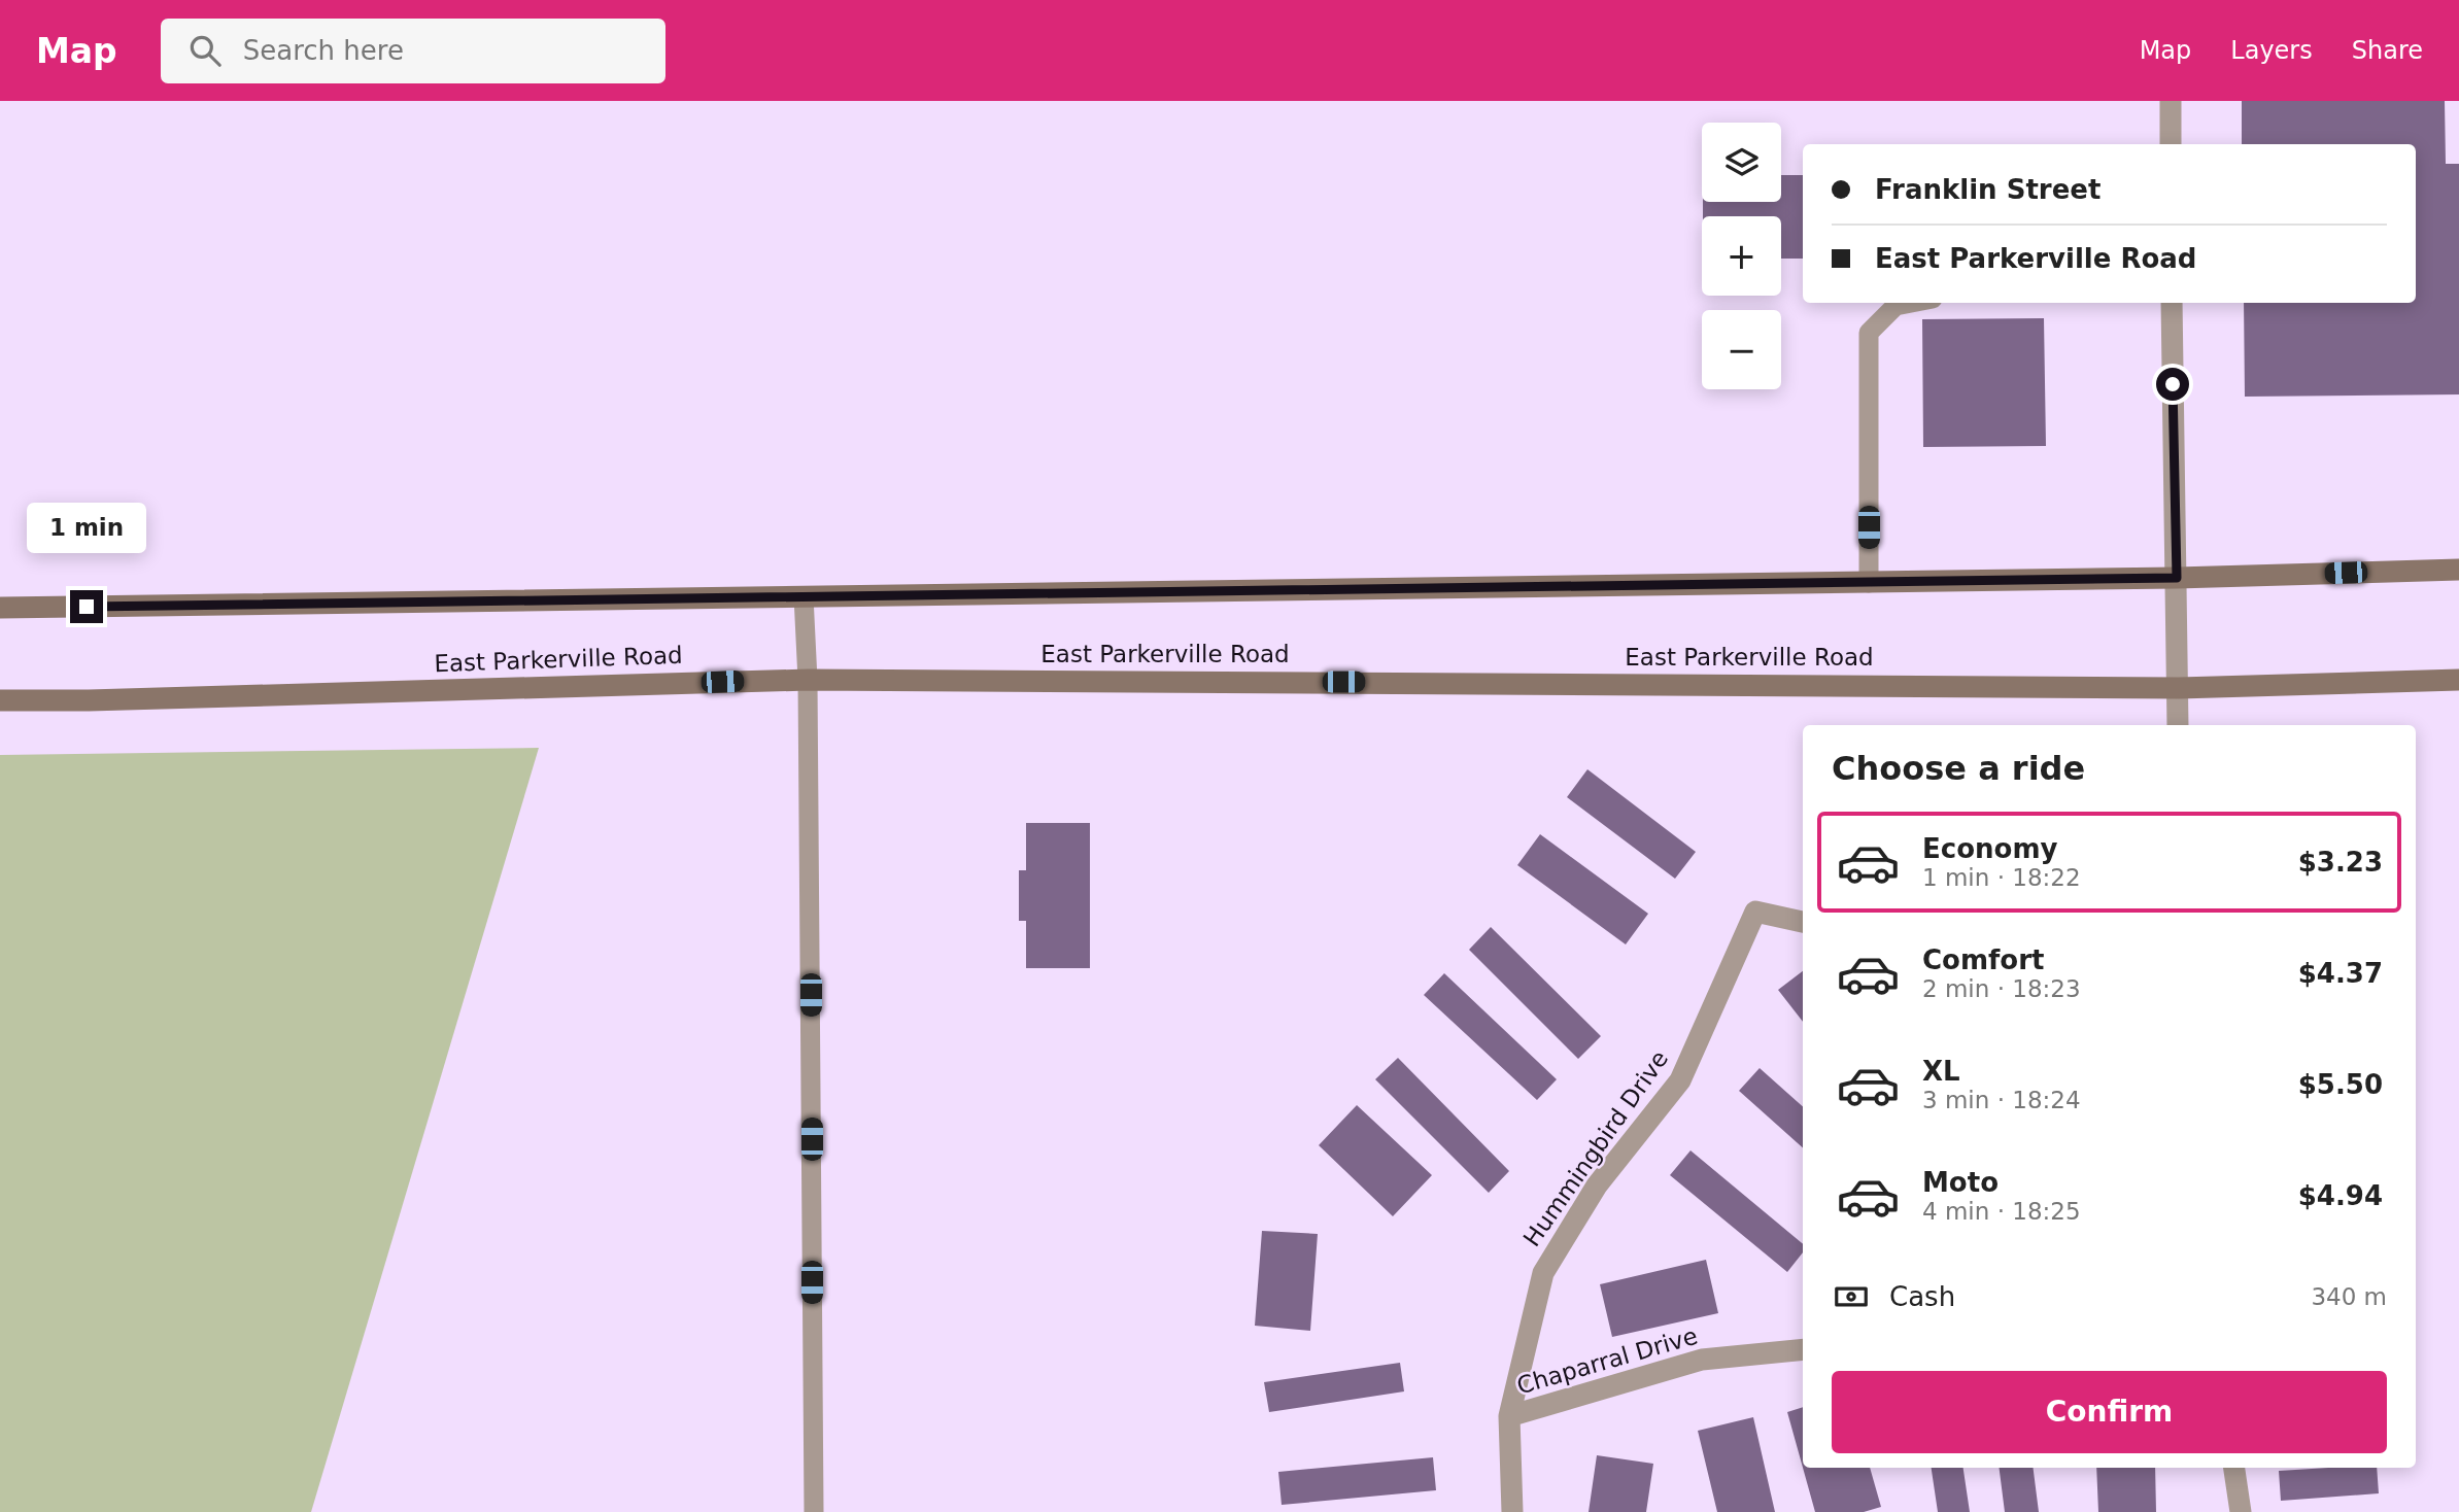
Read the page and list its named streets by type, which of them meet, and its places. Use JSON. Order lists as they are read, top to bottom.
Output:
{
  "streets": {
    "main road": ["East Parkerville Road"],
    "street": ["Hummingbird Drive", "Chaparral Drive"]
  },
  "crossings": [
    ["Hummingbird Drive", "Chaparral Drive"]
  ],
  "page": {
    "header": "Map",
    "search": "Search here",
    "nav": ["Map", "Layers", "Share"],
    "map_buttons": ["+", "−"],
    "banner": ["Franklin Street", "East Parkerville Road"],
    "bubble": "1 min",
    "heading": "Choose a ride",
    "list": [
      {
        "name": "Economy",
        "note": "1 min · 18:22",
        "value": "$3.23"
      },
      {
        "name": "Comfort",
        "note": "2 min · 18:23",
        "value": "$4.37"
      },
      {
        "name": "XL",
        "note": "3 min · 18:24",
        "value": "$5.50"
      },
      {
        "name": "Moto",
        "note": "4 min · 18:25",
        "value": "$4.94"
      }
    ],
    "pay": ["Cash", "340 m"],
    "buttons": "Confirm"
  }
}
